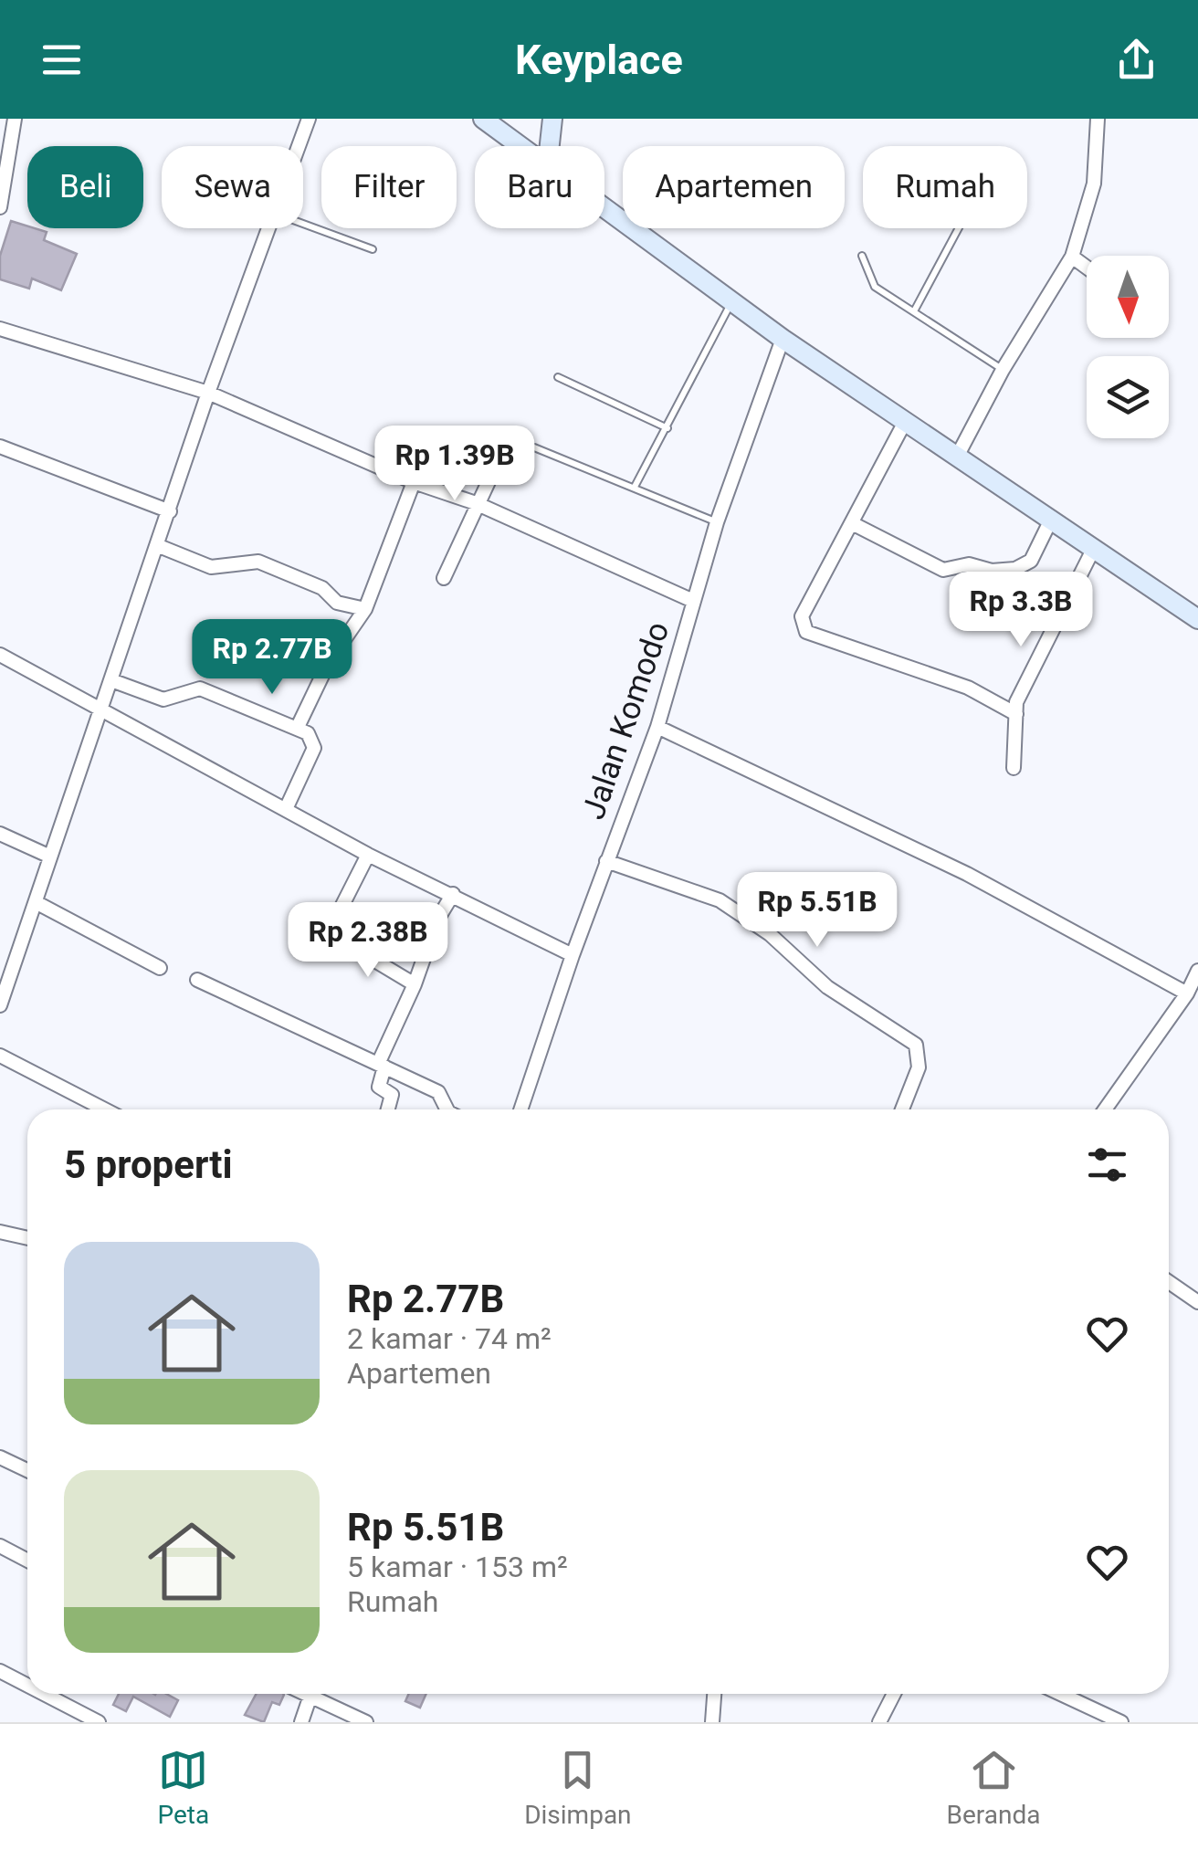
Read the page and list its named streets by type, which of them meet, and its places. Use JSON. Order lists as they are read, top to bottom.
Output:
{
  "streets": {
    "street": ["Jalan Komodo"]
  },
  "north": "bottom",
  "page": {
    "header": "Keyplace",
    "chip": [
      "Beli",
      "Sewa",
      "Filter",
      "Baru",
      "Apartemen",
      "Rumah"
    ],
    "price": [
      "Rp 1.39B",
      "Rp 3.3B",
      "Rp 2.77B",
      "Rp 5.51B",
      "Rp 2.38B"
    ],
    "heading": "5 properti",
    "list": [
      {
        "name": "Rp 2.77B",
        "note": "2 kamar · 74 m² · Apartemen"
      },
      {
        "name": "Rp 5.51B",
        "note": "5 kamar · 153 m² · Rumah"
      }
    ],
    "tabs": ["Peta", "Disimpan", "Beranda"]
  }
}
